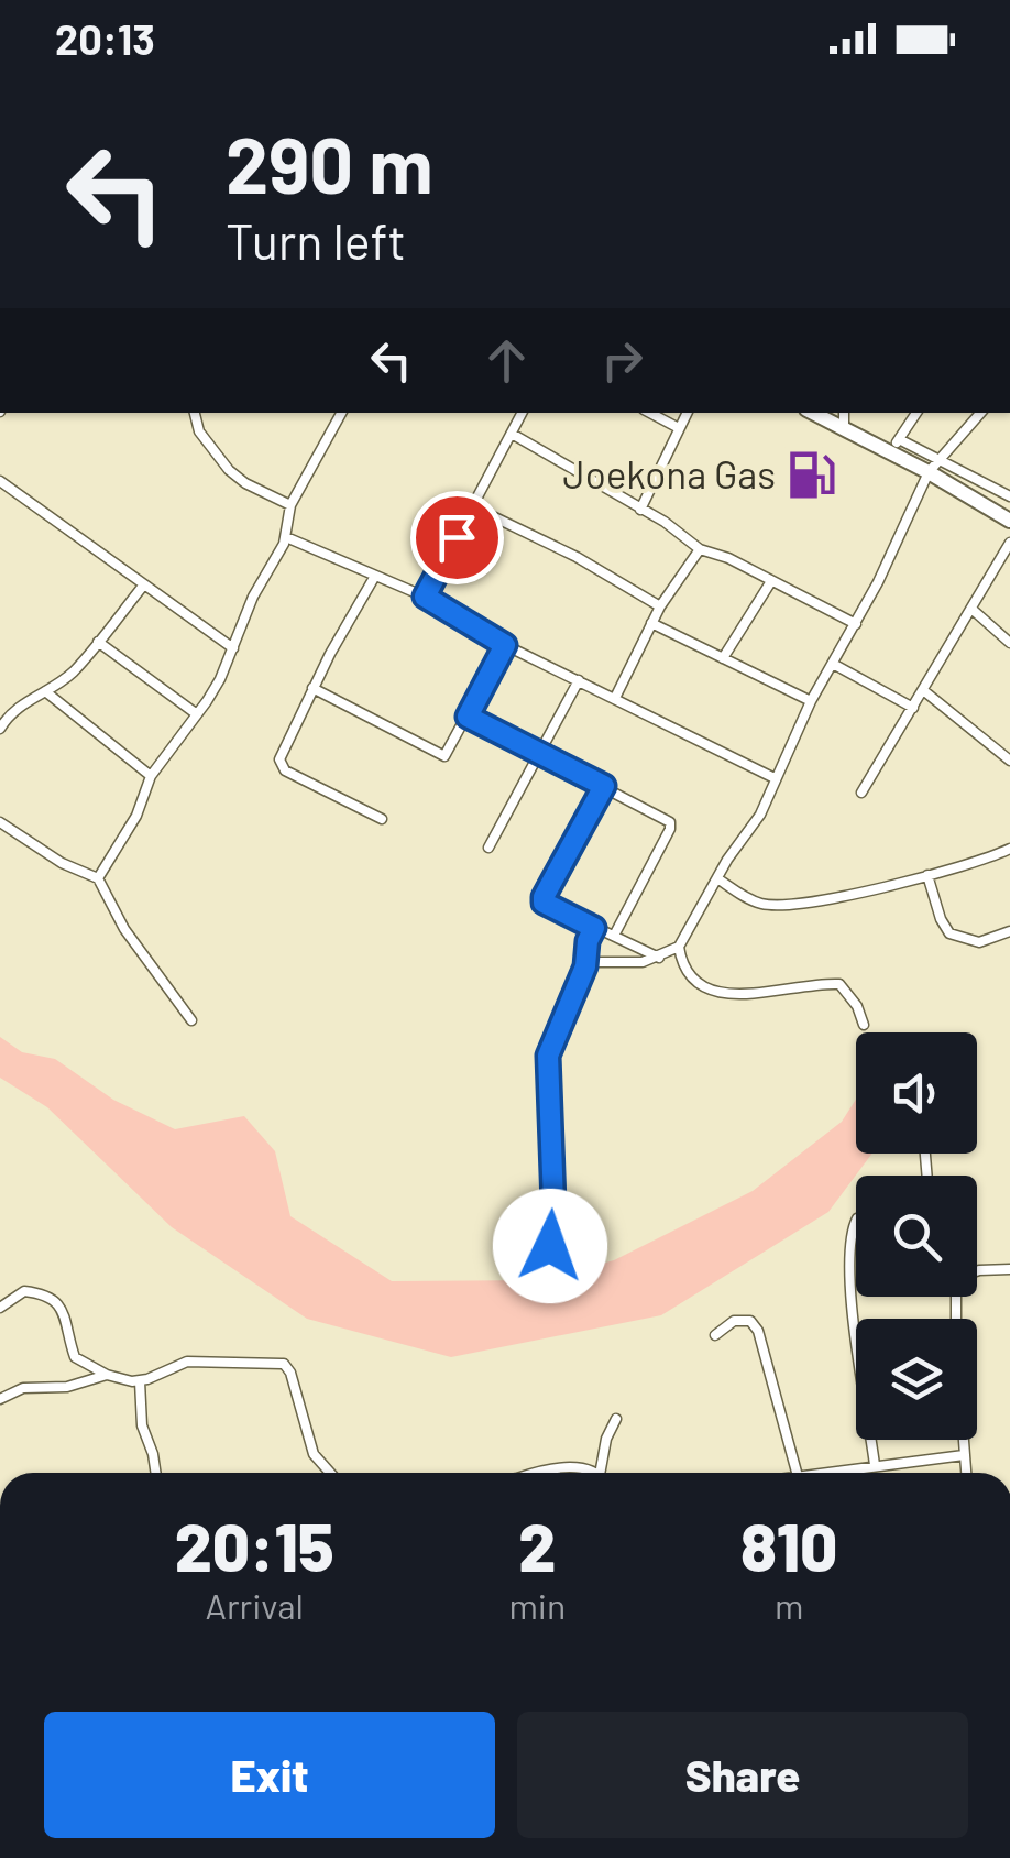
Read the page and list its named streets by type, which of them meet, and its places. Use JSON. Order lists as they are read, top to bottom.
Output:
{
  "places": {
    "fuel station": ["Joekona Gas"]
  },
  "page": {
    "status": "20:13",
    "turn": ["290 m", "Turn left"],
    "eta": [
      "20:15",
      "Arrival",
      "2",
      "min",
      "810",
      "m"
    ],
    "buttons": ["Exit", "Share"]
  }
}
